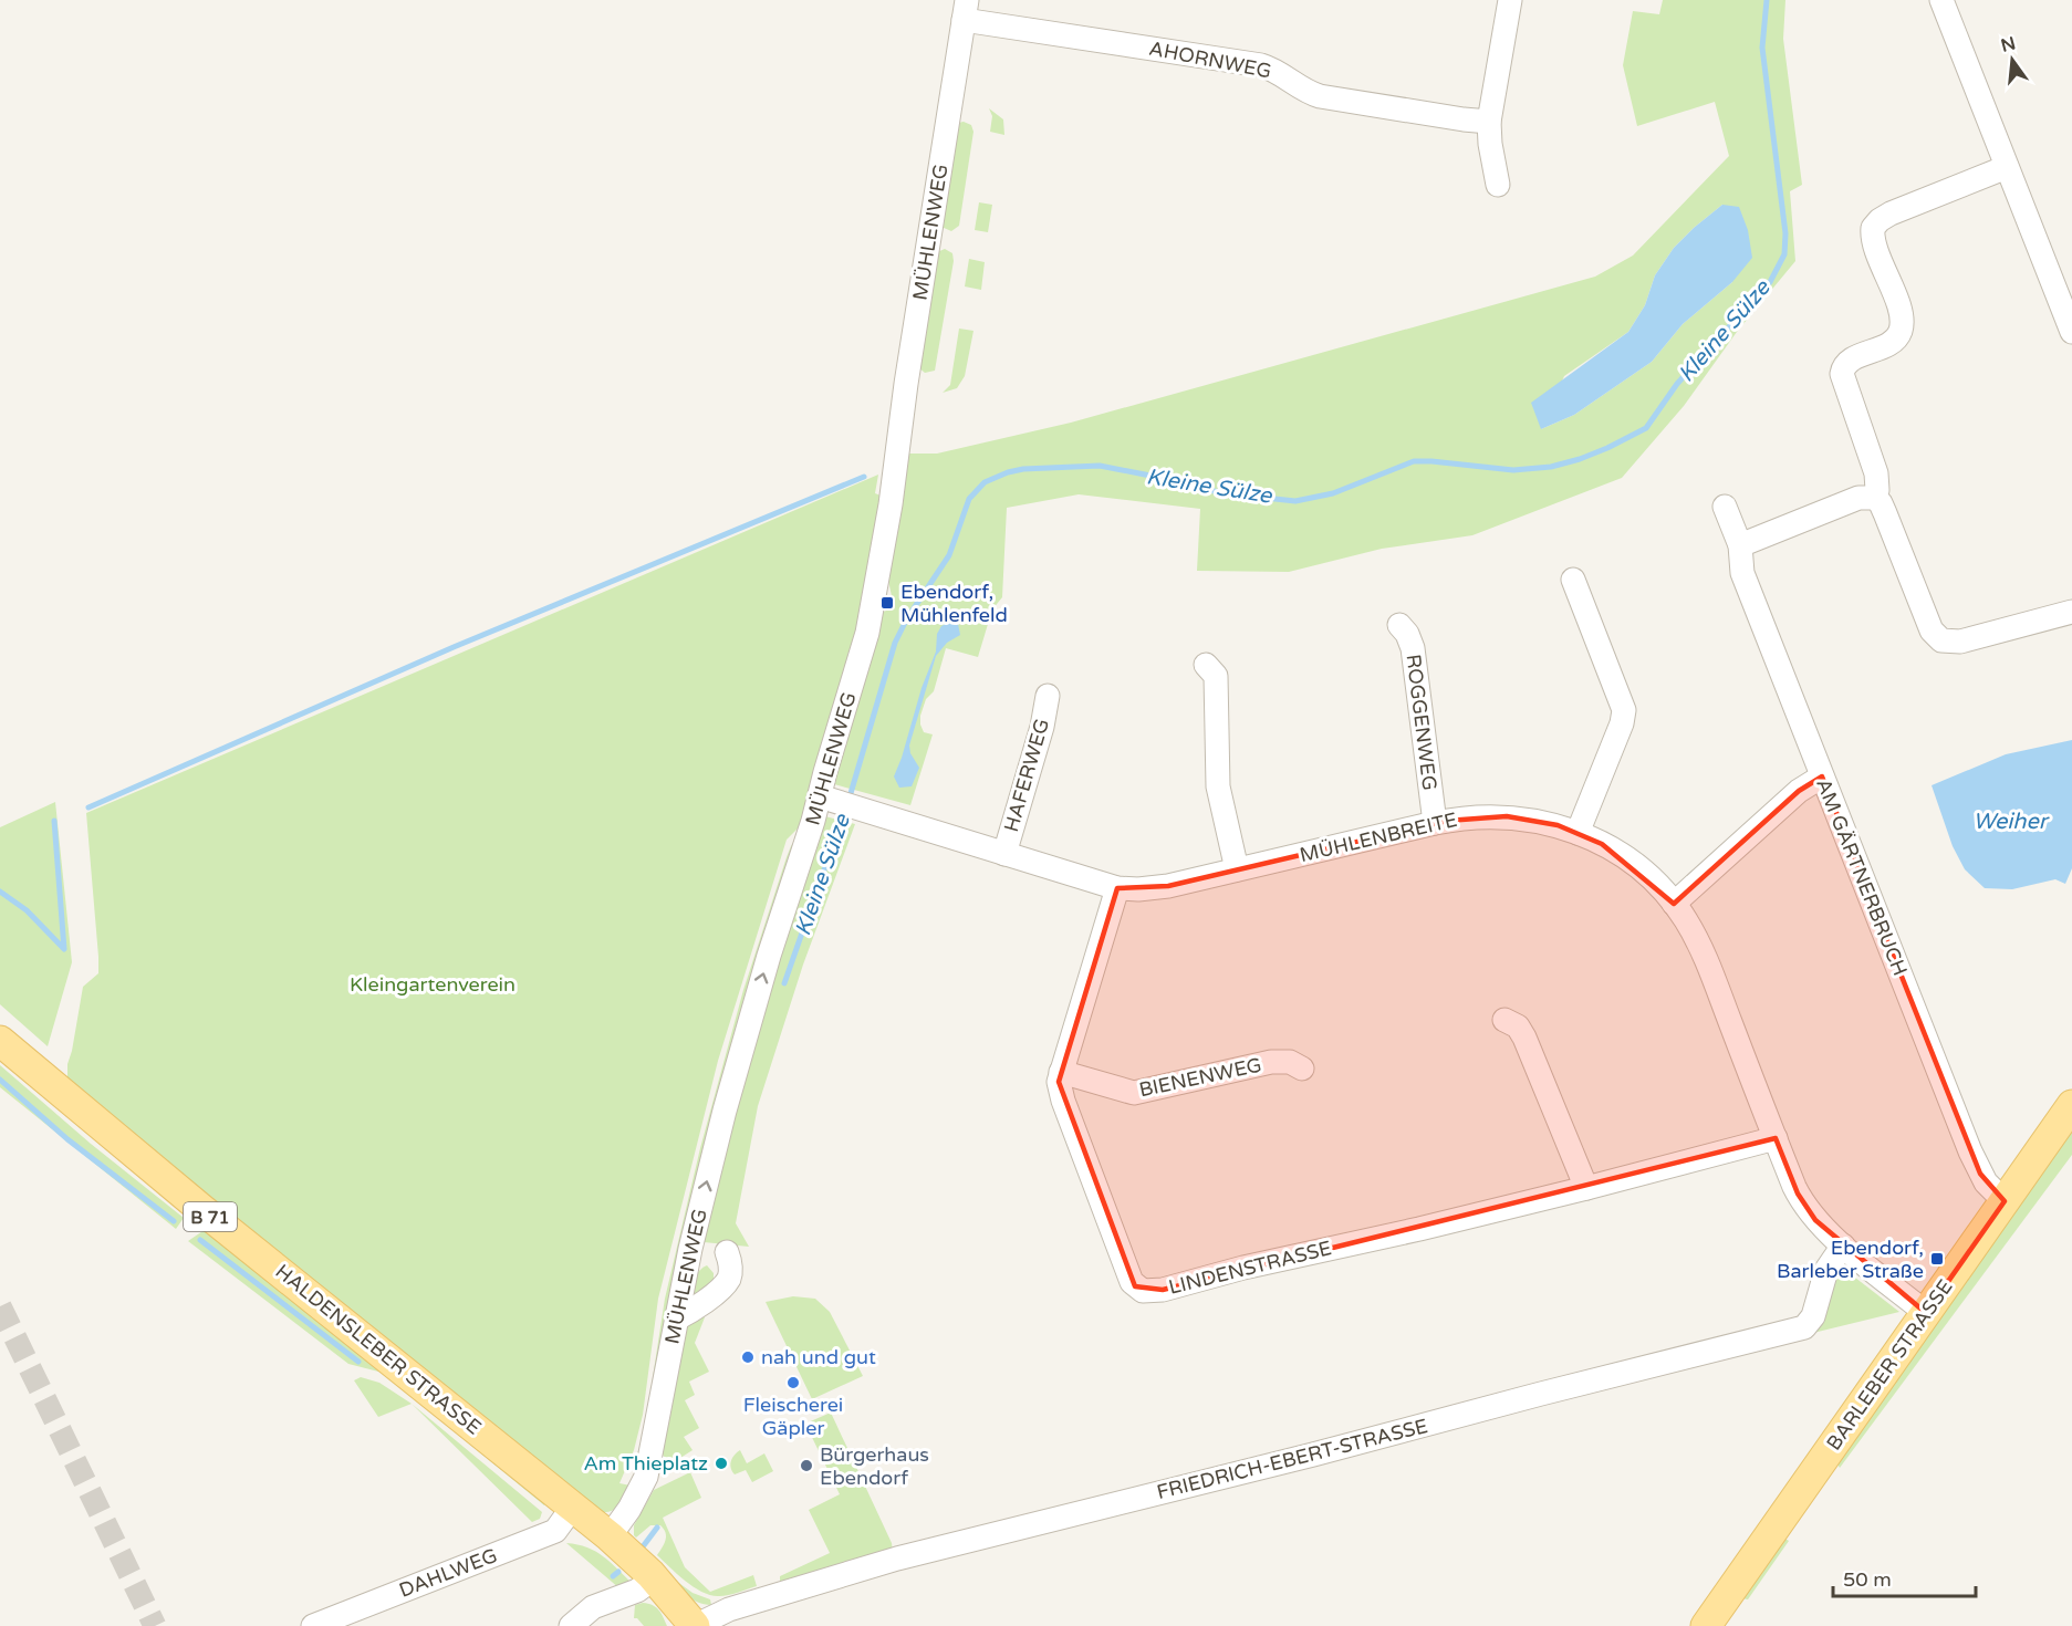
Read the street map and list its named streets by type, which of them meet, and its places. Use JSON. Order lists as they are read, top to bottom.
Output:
{
  "streets": {
    "main road": ["B 71", "HALDENSLEBER STRASSE", "BARLEBER STRASSE"],
    "street": [
      "AHORNWEG",
      "MÜHLENWEG",
      "ROGGENWEG",
      "HAFERWEG",
      "MÜHLENBREITE",
      "AM GÄRTNERBRUCH",
      "BIENENWEG",
      "LINDENSTRASSE",
      "FRIEDRICH-EBERT-STRASSE",
      "DAHLWEG"
    ]
  },
  "crossings": [
    ["AHORNWEG", "MÜHLENWEG"],
    ["MÜHLENWEG", "MÜHLENBREITE"],
    ["MÜHLENWEG", "HALDENSLEBER STRASSE"],
    ["ROGGENWEG", "MÜHLENBREITE"],
    ["HAFERWEG", "MÜHLENBREITE"],
    ["MÜHLENBREITE", "LINDENSTRASSE"],
    ["MÜHLENBREITE", "BARLEBER STRASSE"],
    ["MÜHLENBREITE", "FRIEDRICH-EBERT-STRASSE"],
    ["AM GÄRTNERBRUCH", "BARLEBER STRASSE"],
    ["BIENENWEG", "LINDENSTRASSE"],
    ["HALDENSLEBER STRASSE", "FRIEDRICH-EBERT-STRASSE"],
    ["HALDENSLEBER STRASSE", "DAHLWEG"]
  ],
  "water": ["Kleine Sülze", "Weiher"],
  "parks": ["Kleingartenverein"],
  "places": {
    "transit": ["Ebendorf, Mühlenfeld", "Ebendorf, Barleber Straße"],
    "other": [
      "nah und gut",
      "Fleischerei Gäpler",
      "Am Thieplatz",
      "Bürgerhaus Ebendorf"
    ]
  },
  "scale_bar": "50 m",
  "north": "top"
}
